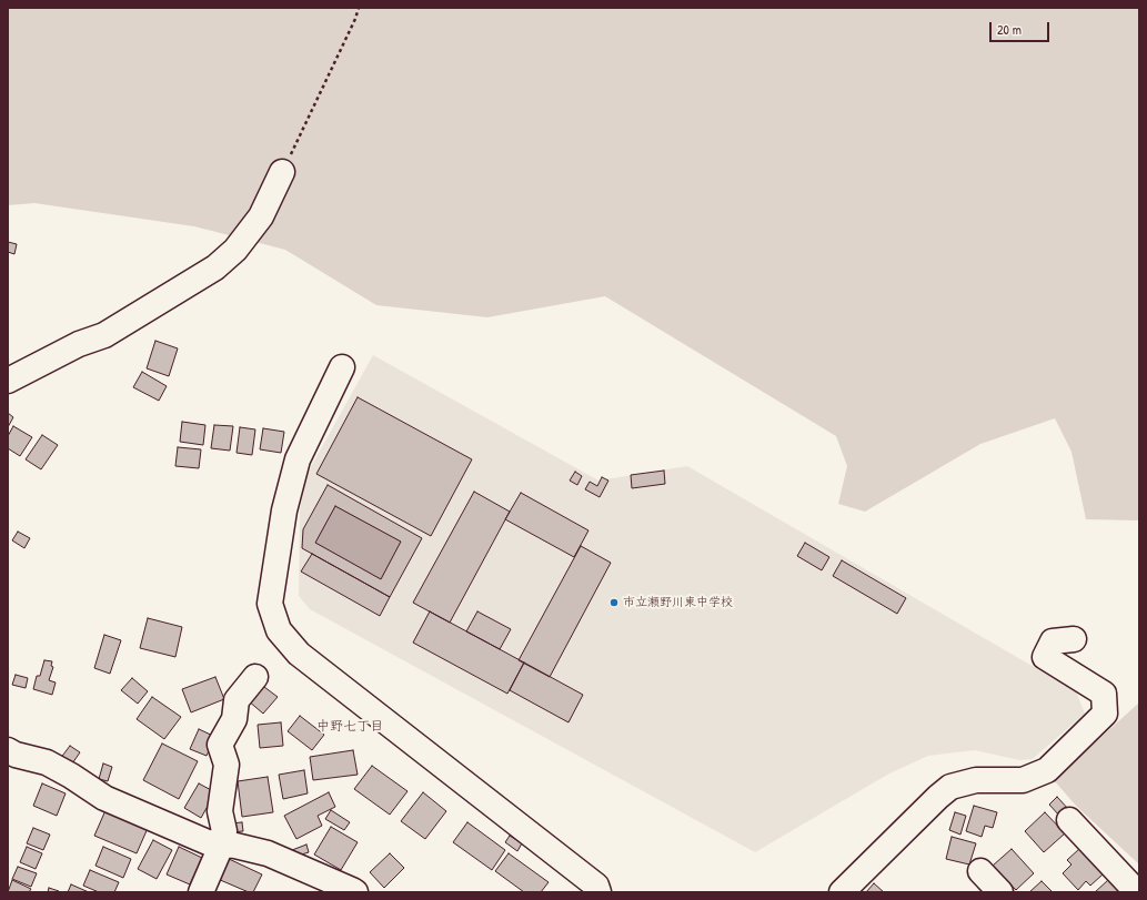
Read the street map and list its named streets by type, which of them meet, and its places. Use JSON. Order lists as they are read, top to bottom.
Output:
{
  "districts": ["中野七丁目"],
  "places": ["市立瀬野川東中学校"],
  "scale_bar": "20 m"
}
